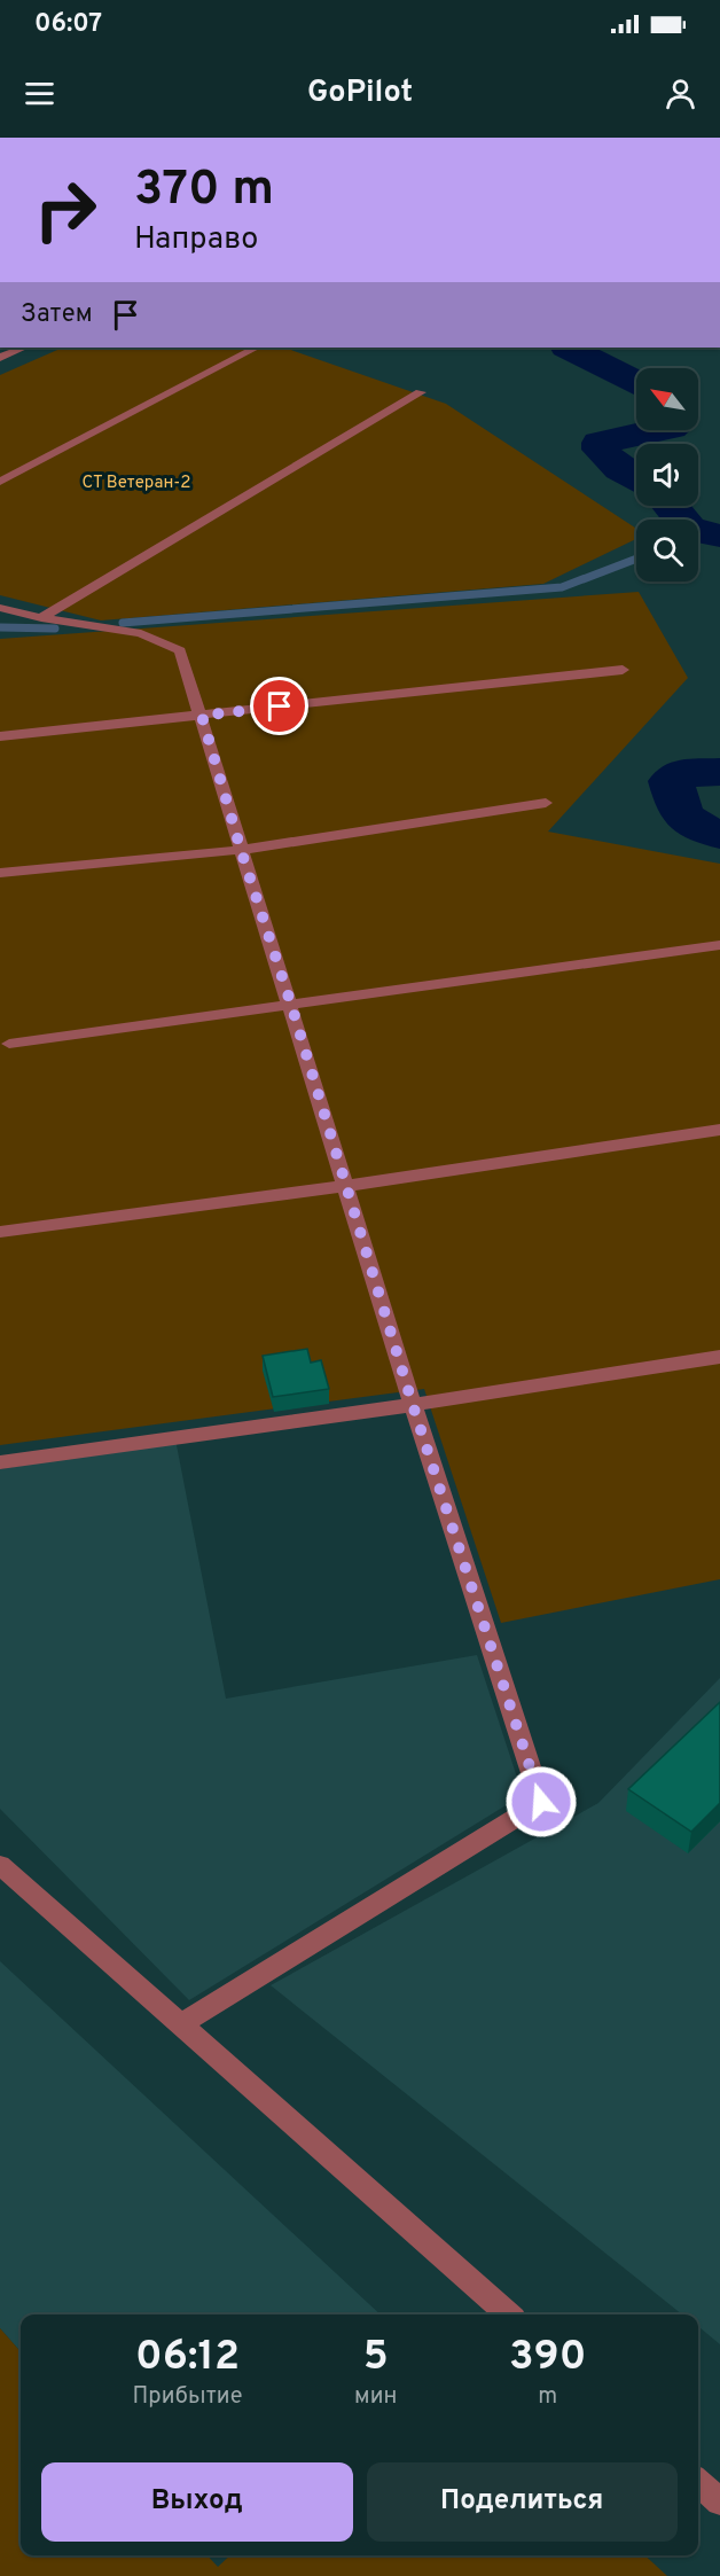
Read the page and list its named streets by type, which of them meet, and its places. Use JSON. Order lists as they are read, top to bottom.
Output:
{
  "parks": ["СТ Ветеран-2"],
  "north": "top left",
  "page": {
    "status": "06:07",
    "header": "GoPilot",
    "turn": ["370 m", "Направо"],
    "then": "Затем",
    "eta": [
      "06:12",
      "Прибытие",
      "5",
      "мин",
      "390",
      "m"
    ],
    "buttons": ["Выход", "Поделиться"]
  }
}
